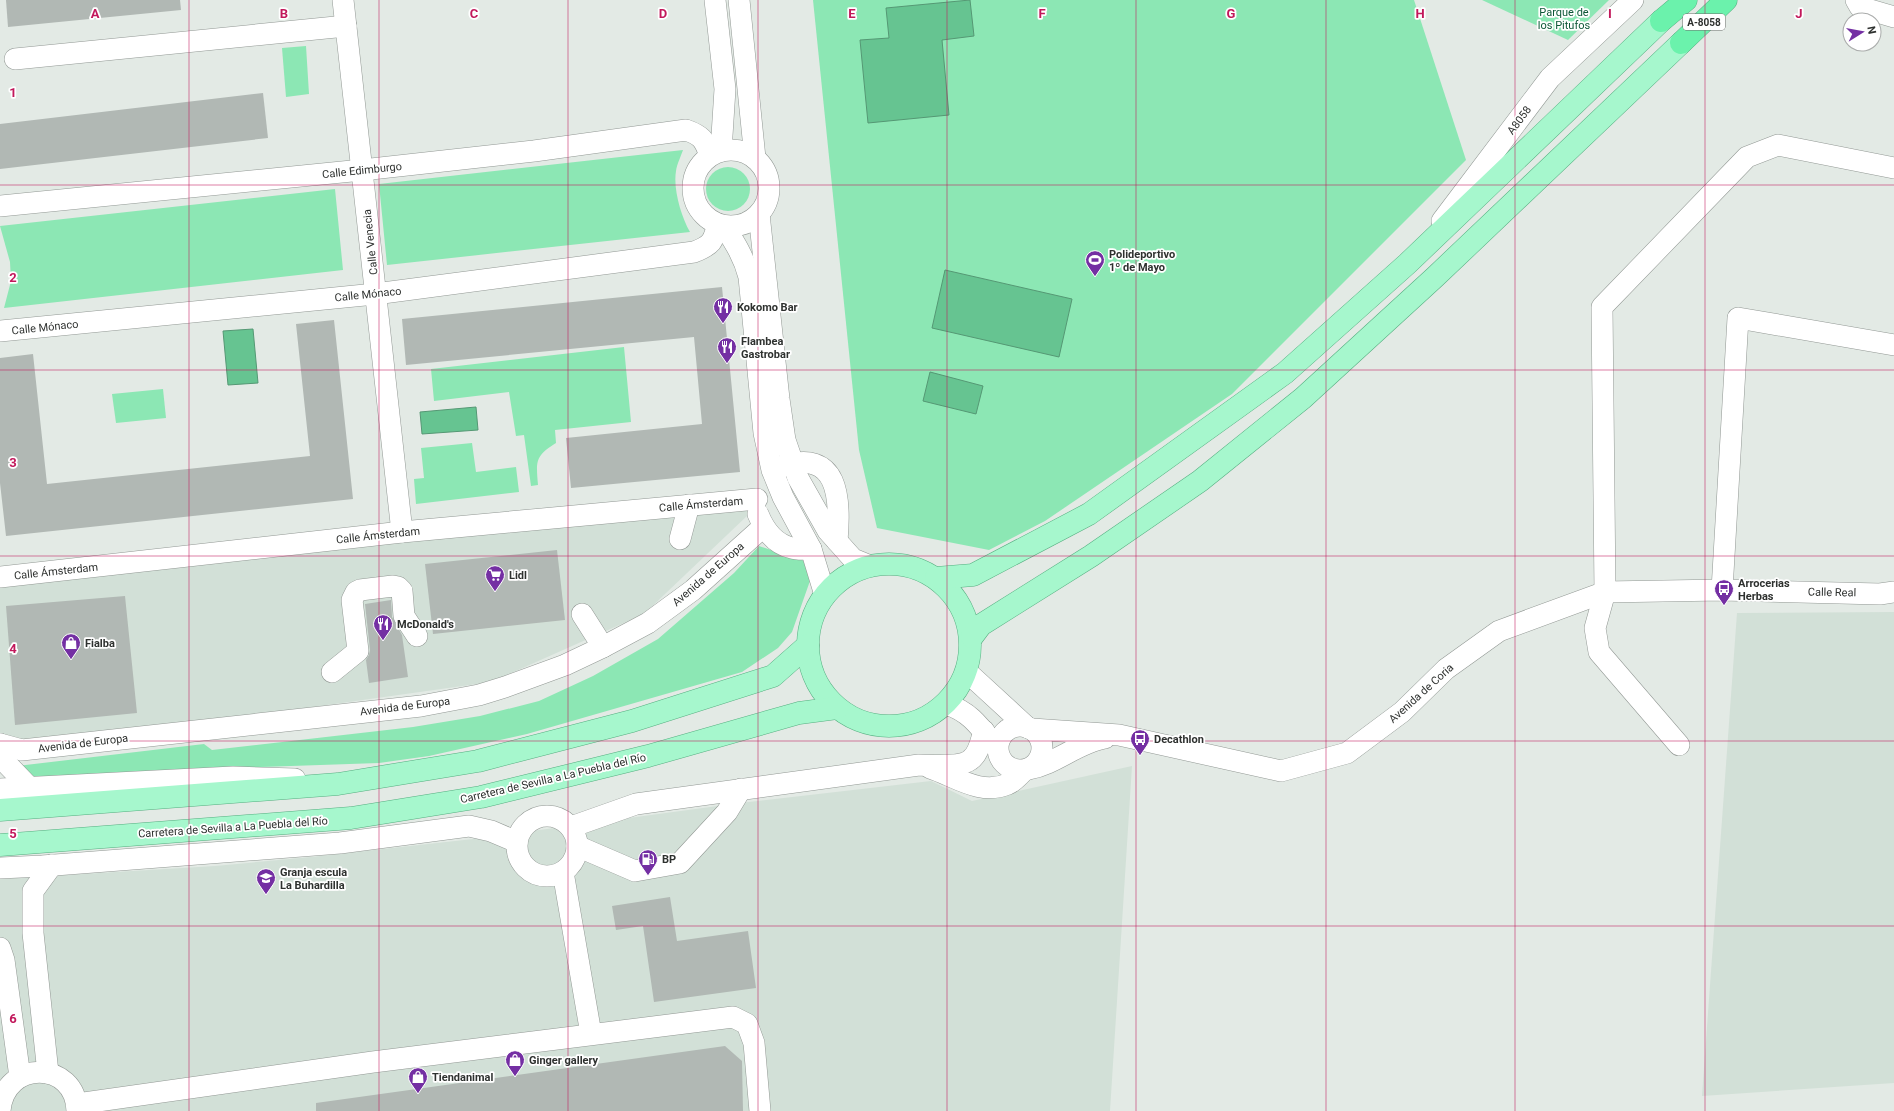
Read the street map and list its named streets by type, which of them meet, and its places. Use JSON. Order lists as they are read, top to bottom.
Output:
{
  "streets": {
    "highway": ["A-8058"],
    "main road": ["Carretera de Sevilla a La Puebla del Río"],
    "street": [
      "A8058",
      "Calle Edimburgo",
      "Calle Venecia",
      "Calle Mónaco",
      "Calle Ámsterdam",
      "Avenida de Europa",
      "Calle Real",
      "Avenida de Coria"
    ]
  },
  "crossings": [
    ["A-8058", "A8058"],
    ["Calle Edimburgo", "Calle Venecia"],
    ["Calle Edimburgo", "Calle Mónaco"],
    ["Calle Venecia", "Calle Mónaco"],
    ["Calle Venecia", "Calle Ámsterdam"],
    ["Calle Real", "Avenida de Coria"]
  ],
  "parks": ["Parque de los Pitufos"],
  "places": {
    "sports": ["Polideportivo 1º de Mayo"],
    "restaurant": ["Kokomo Bar", "Flambea Gastrobar", "McDonald's"],
    "supermarket": ["Lidl"],
    "bus stop": ["Arrocerias Herbas", "Decathlon"],
    "shop": ["Fialba", "Ginger gallery", "Tiendanimal"],
    "fuel station": ["BP"],
    "school or university": ["Granja escula La Buhardilla"]
  },
  "north": "right",
  "grid": {
    "columns": [
      "A",
      "B",
      "C",
      "D",
      "E",
      "F",
      "G",
      "H",
      "I",
      "J"
    ],
    "rows": [
      "1",
      "2",
      "3",
      "4",
      "5",
      "6"
    ]
  }
}
